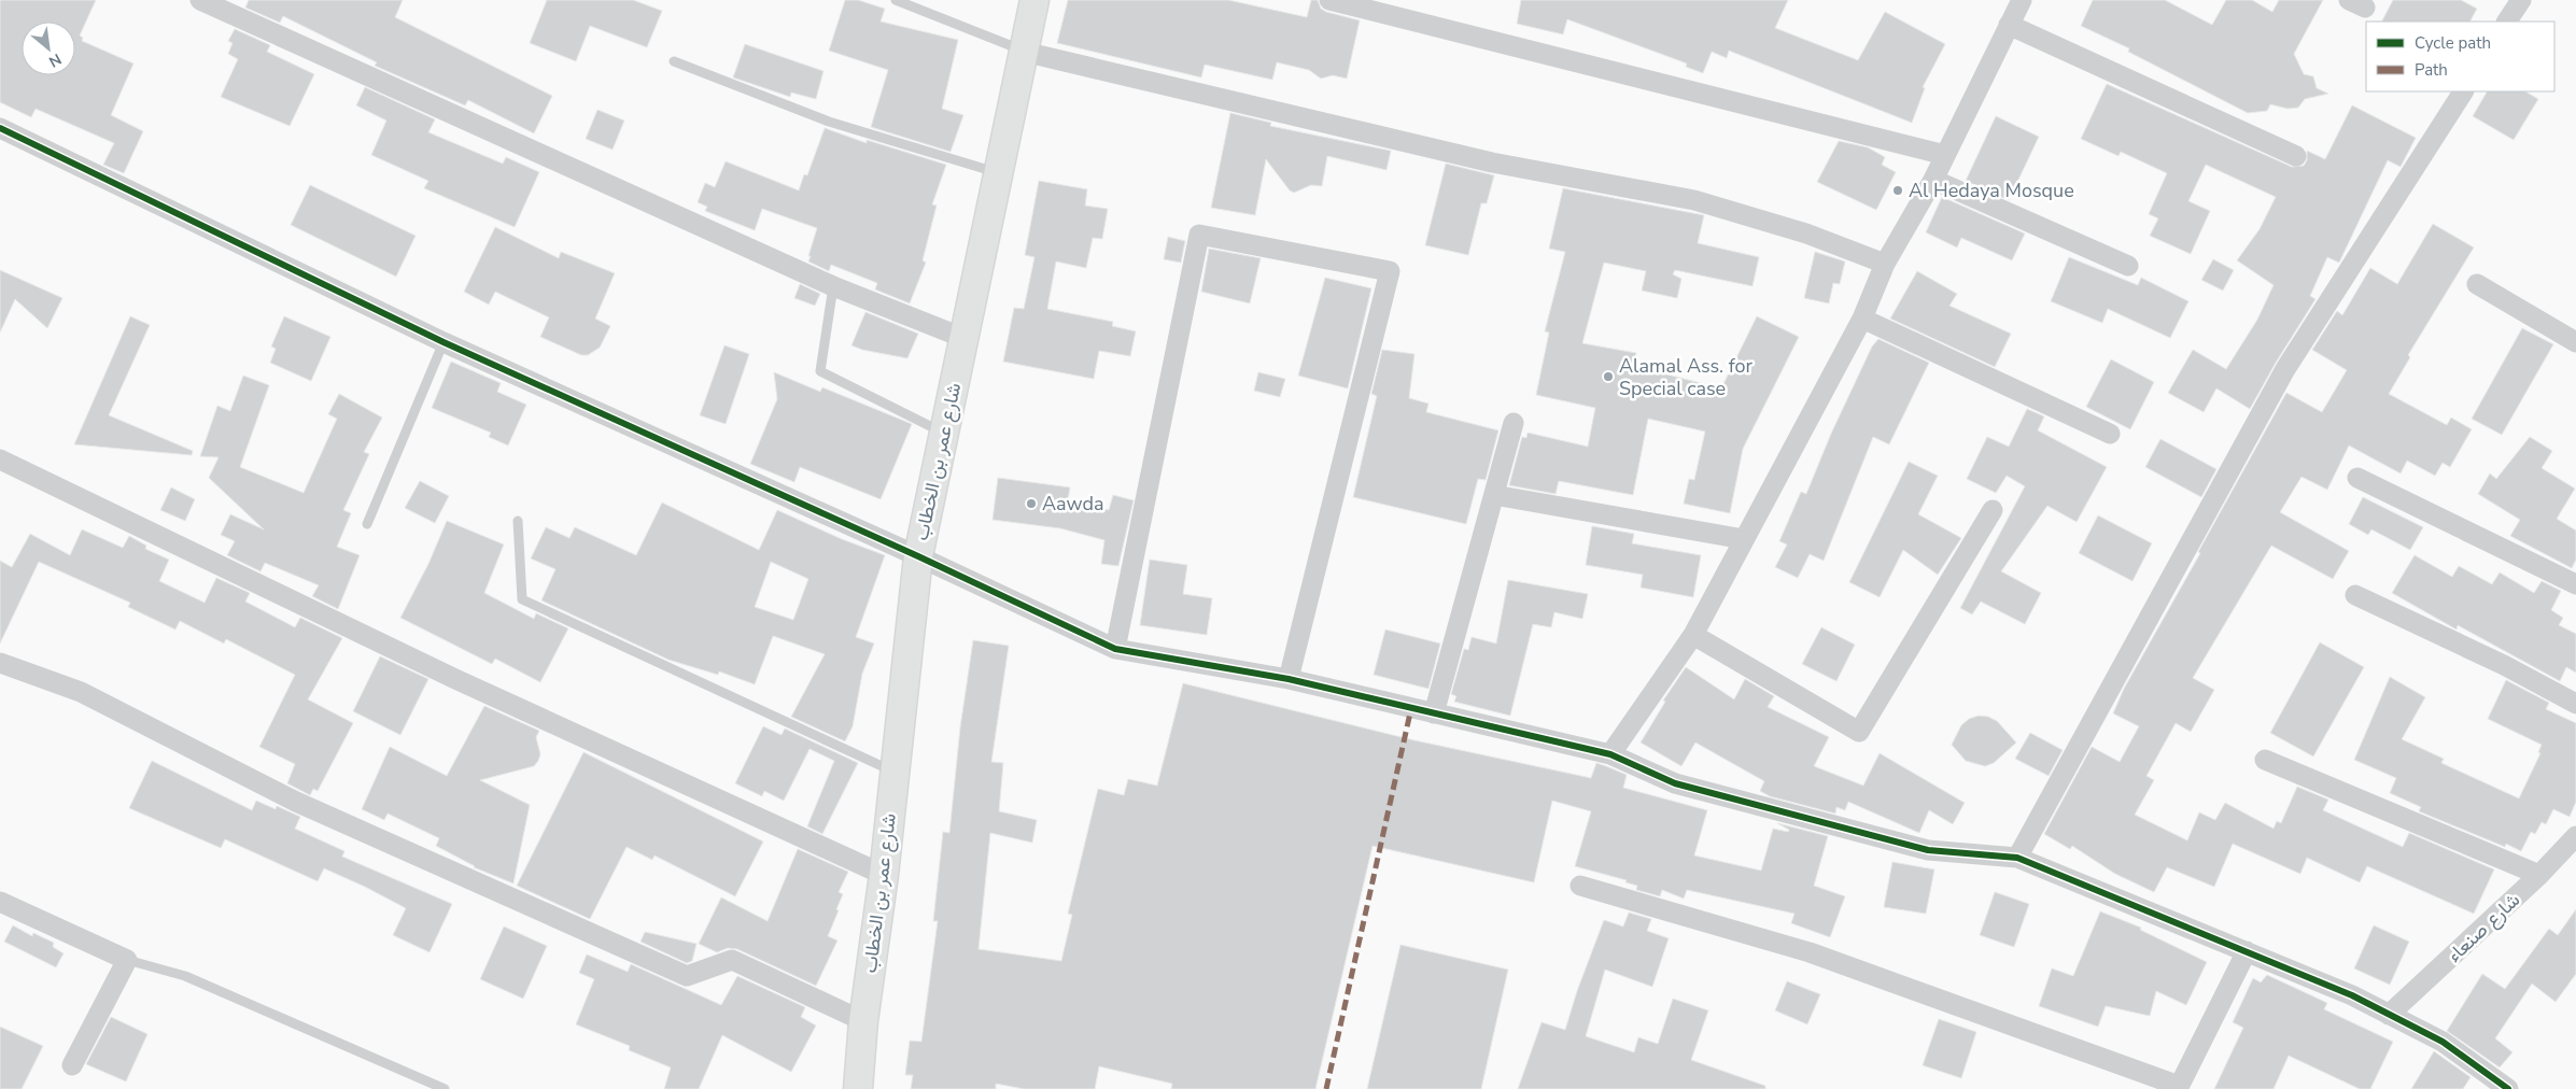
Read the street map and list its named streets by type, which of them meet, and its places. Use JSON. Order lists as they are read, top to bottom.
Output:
{
  "streets": {
    "main road": ["شارع عمر بن الخطاب"],
    "street": ["شارع صنعاء"]
  },
  "places": ["Al Hedaya Mosque", "Alamal Ass. for Special case", "Aawda"],
  "legend": ["Cycle path", "Path"],
  "north": "bottom right"
}
